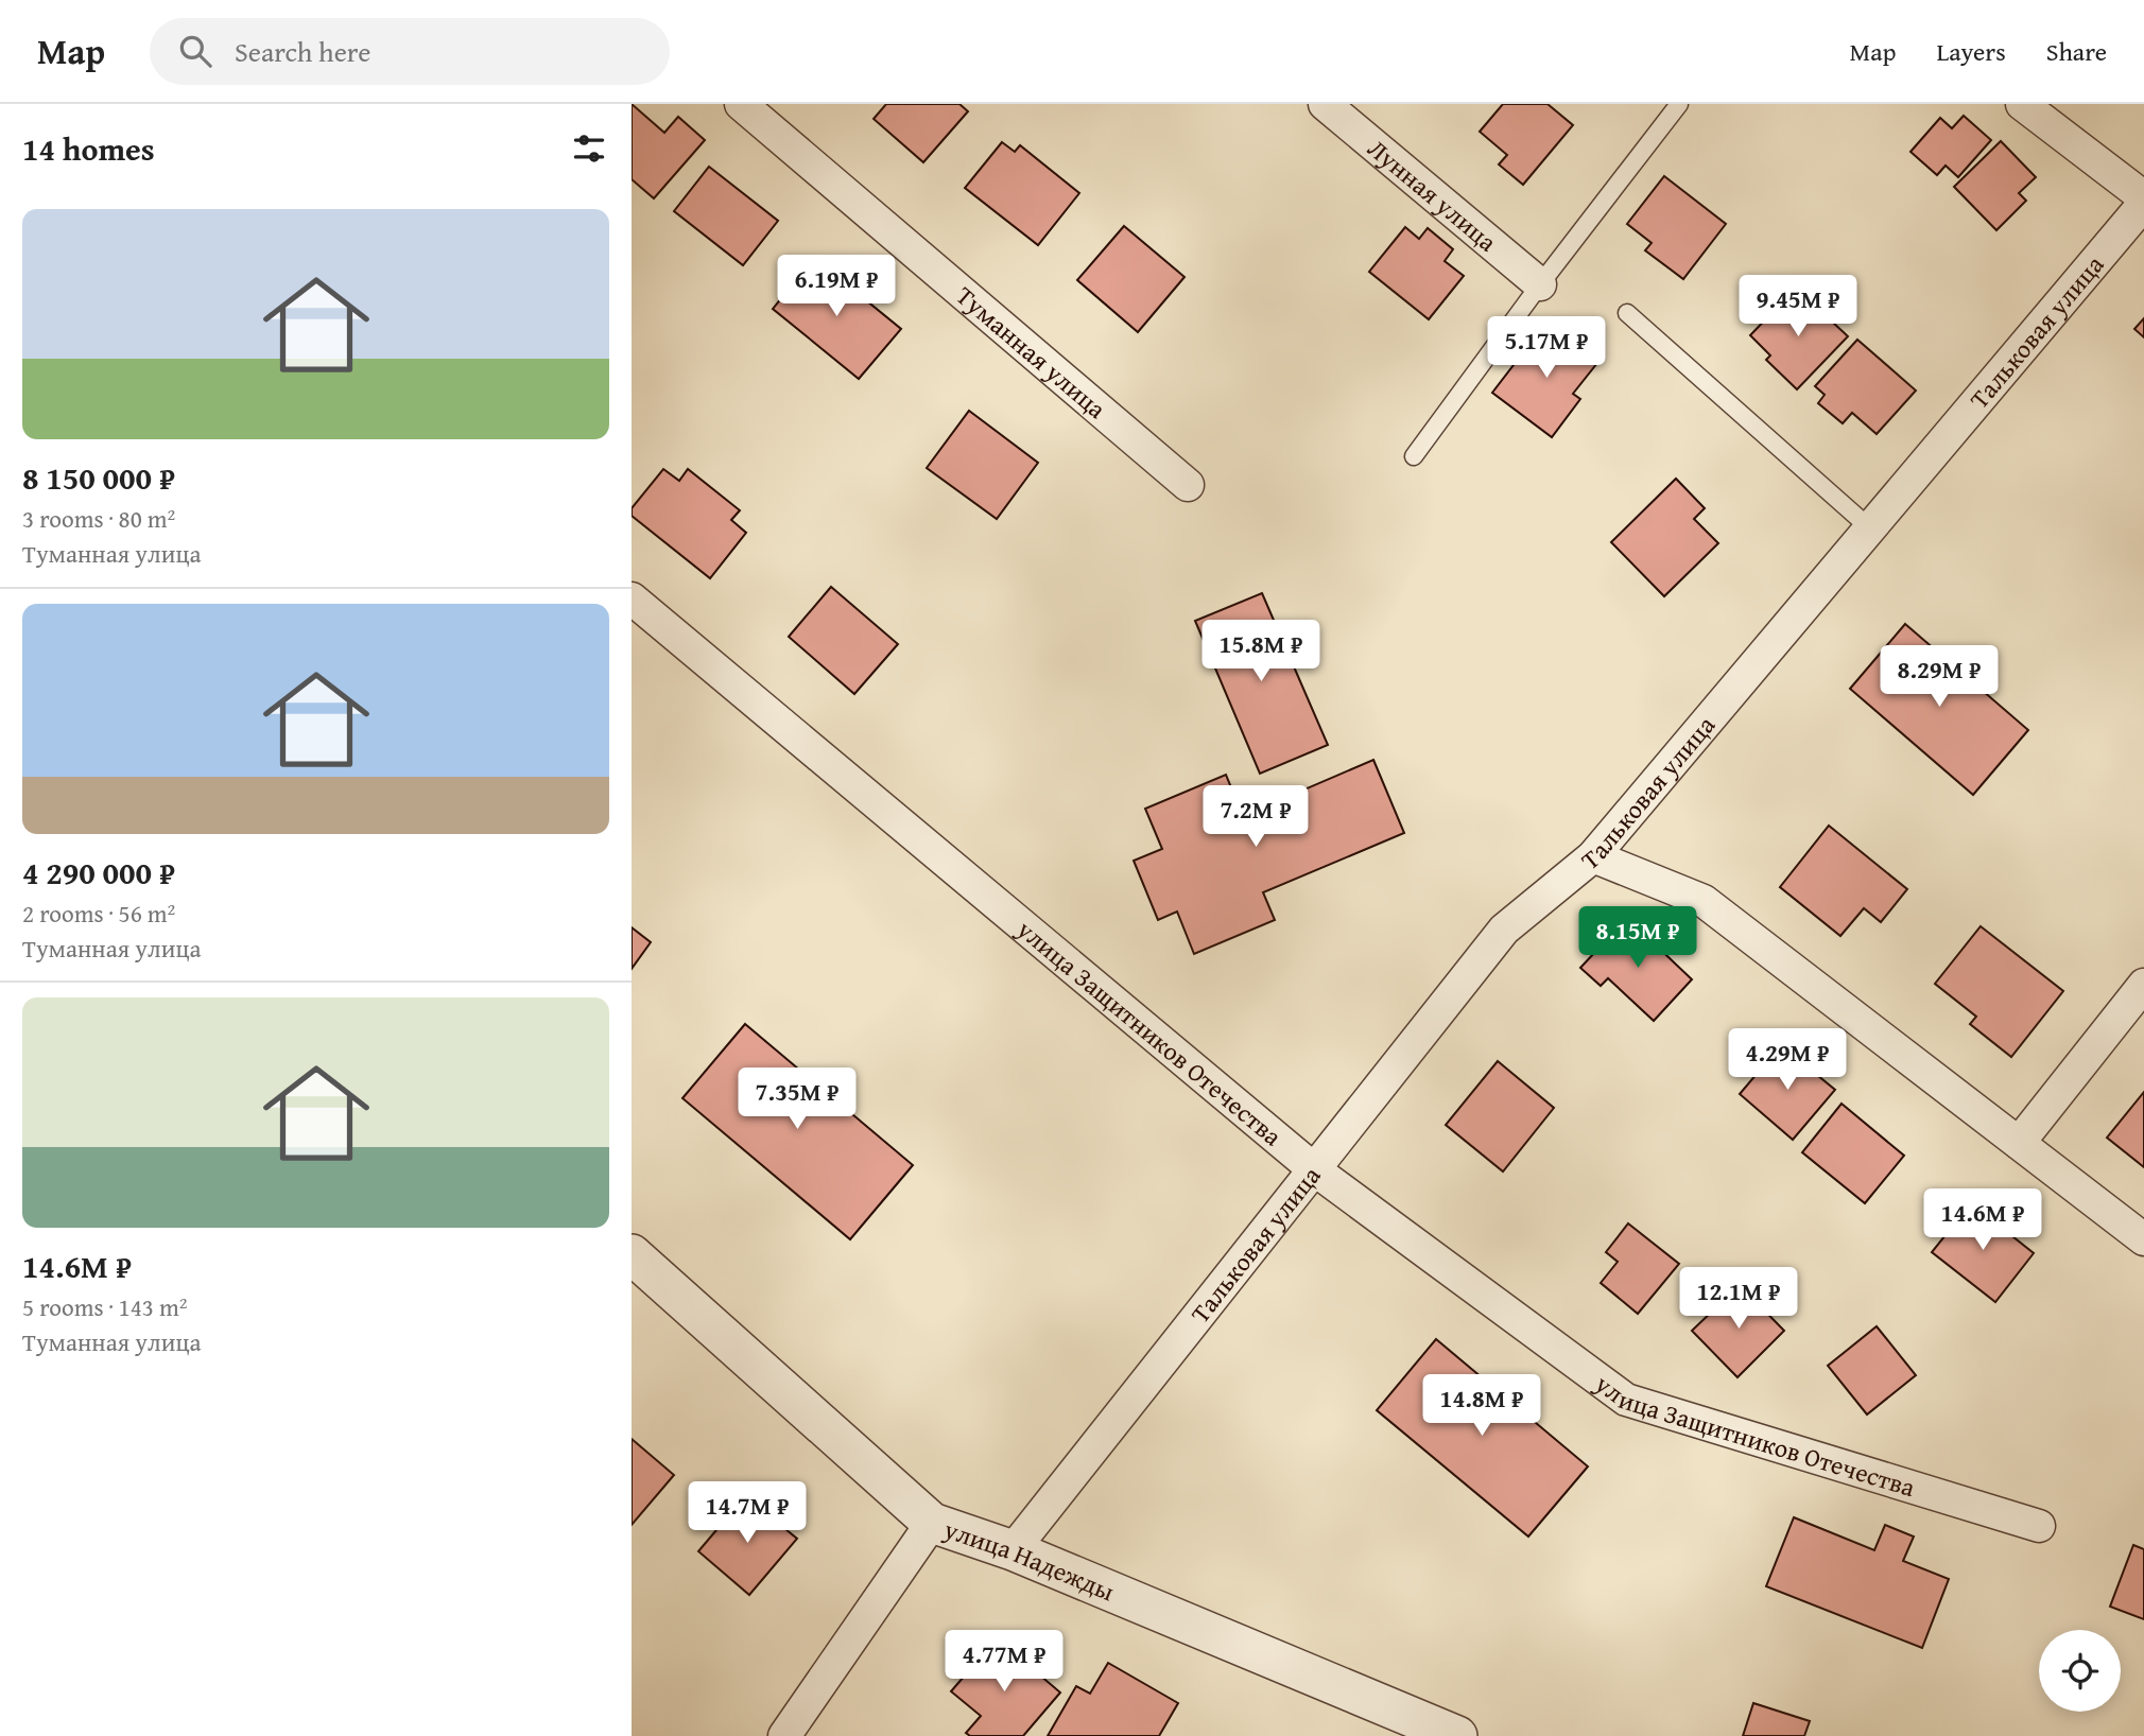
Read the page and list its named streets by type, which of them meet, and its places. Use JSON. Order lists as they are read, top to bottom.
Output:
{
  "streets": {
    "street": [
      "Лунная улица",
      "Тальковая улица",
      "Туманная улица",
      "улица Защитников Отечества",
      "улица Надежды"
    ]
  },
  "crossings": [
    ["Тальковая улица", "улица Защитников Отечества"],
    ["Тальковая улица", "улица Надежды"]
  ],
  "page": {
    "header": "Map",
    "search": "Search here",
    "nav": ["Map", "Layers", "Share"],
    "heading": "14 homes",
    "list": [
      {
        "name": "8 150 000 ₽",
        "note": "3 rooms · 80 m² · Туманная улица"
      },
      {
        "name": "4 290 000 ₽",
        "note": "2 rooms · 56 m² · Туманная улица"
      },
      {
        "name": "14.6M ₽",
        "note": "5 rooms · 143 m² · Туманная улица"
      }
    ],
    "price": [
      "6.19M ₽",
      "9.45M ₽",
      "5.17M ₽",
      "15.8M ₽",
      "8.29M ₽",
      "7.2M ₽",
      "8.15M ₽",
      "4.29M ₽",
      "7.35M ₽",
      "14.6M ₽",
      "12.1M ₽",
      "14.8M ₽",
      "14.7M ₽",
      "4.77M ₽"
    ]
  }
}
